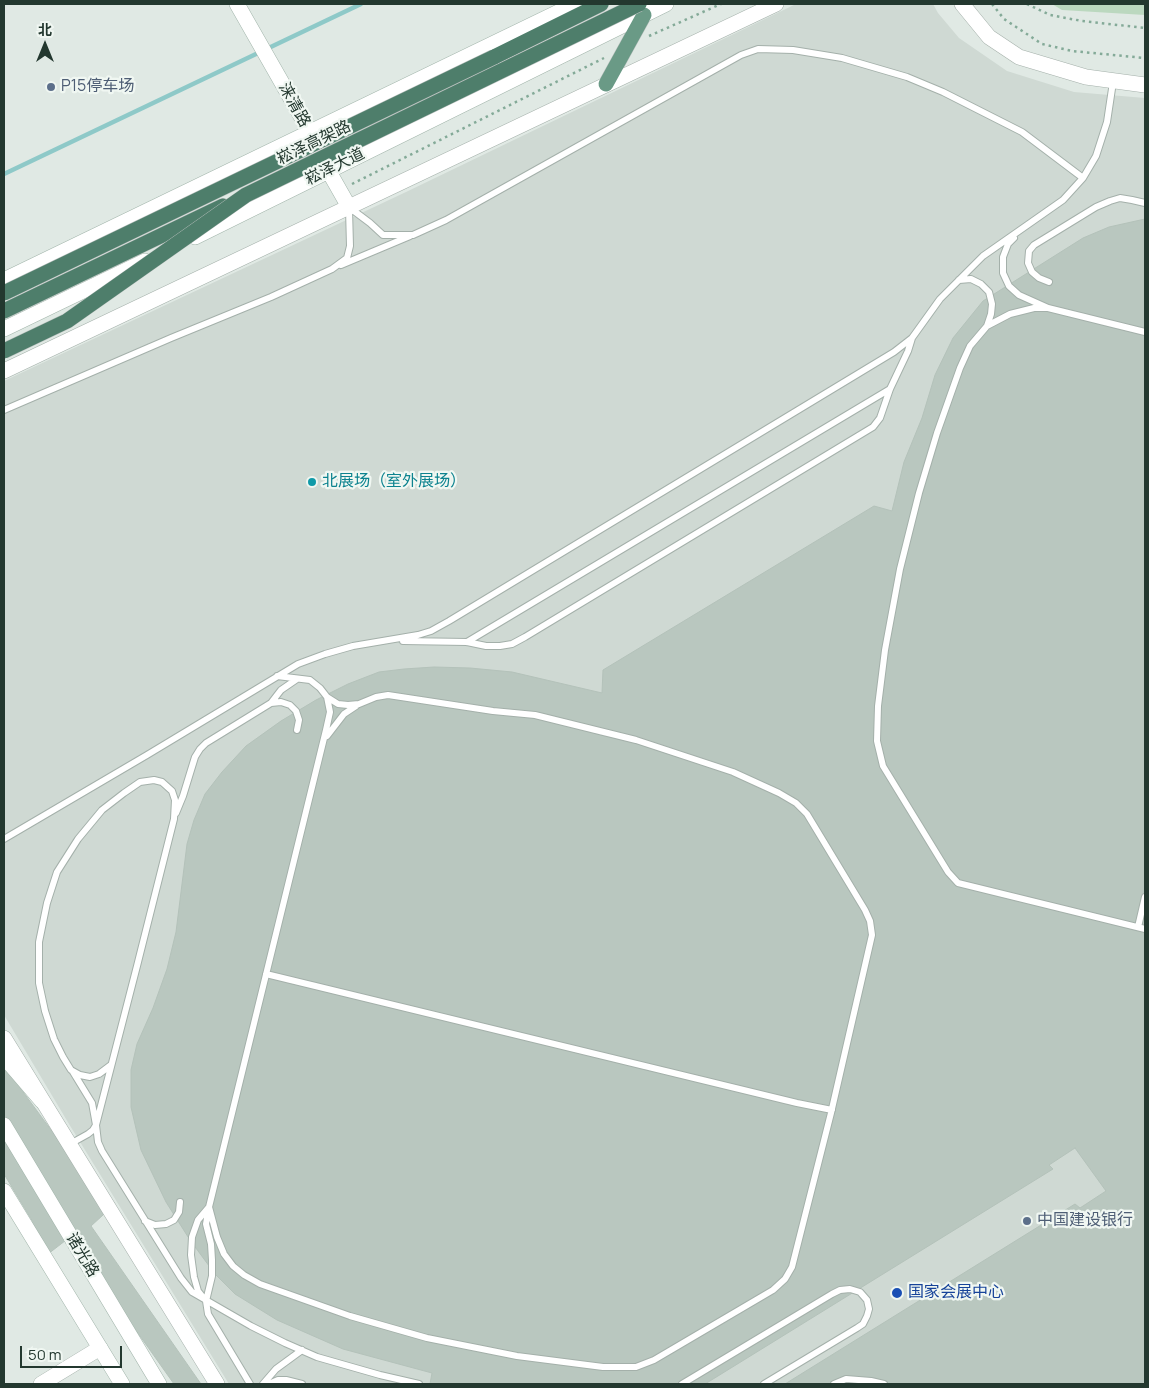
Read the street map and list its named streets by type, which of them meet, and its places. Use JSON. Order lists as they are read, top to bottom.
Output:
{
  "streets": {
    "highway": ["崧泽高架路"],
    "main road": ["涞清路", "崧泽大道", "诸光路"]
  },
  "crossings": [
    ["涞清路", "崧泽大道"],
    ["崧泽高架路", "崧泽大道"]
  ],
  "places": [
    "P15停车场",
    "北展场（室外展场）",
    "中国建设银行",
    "国家会展中心"
  ],
  "scale_bar": "50 m",
  "north": "top"
}
